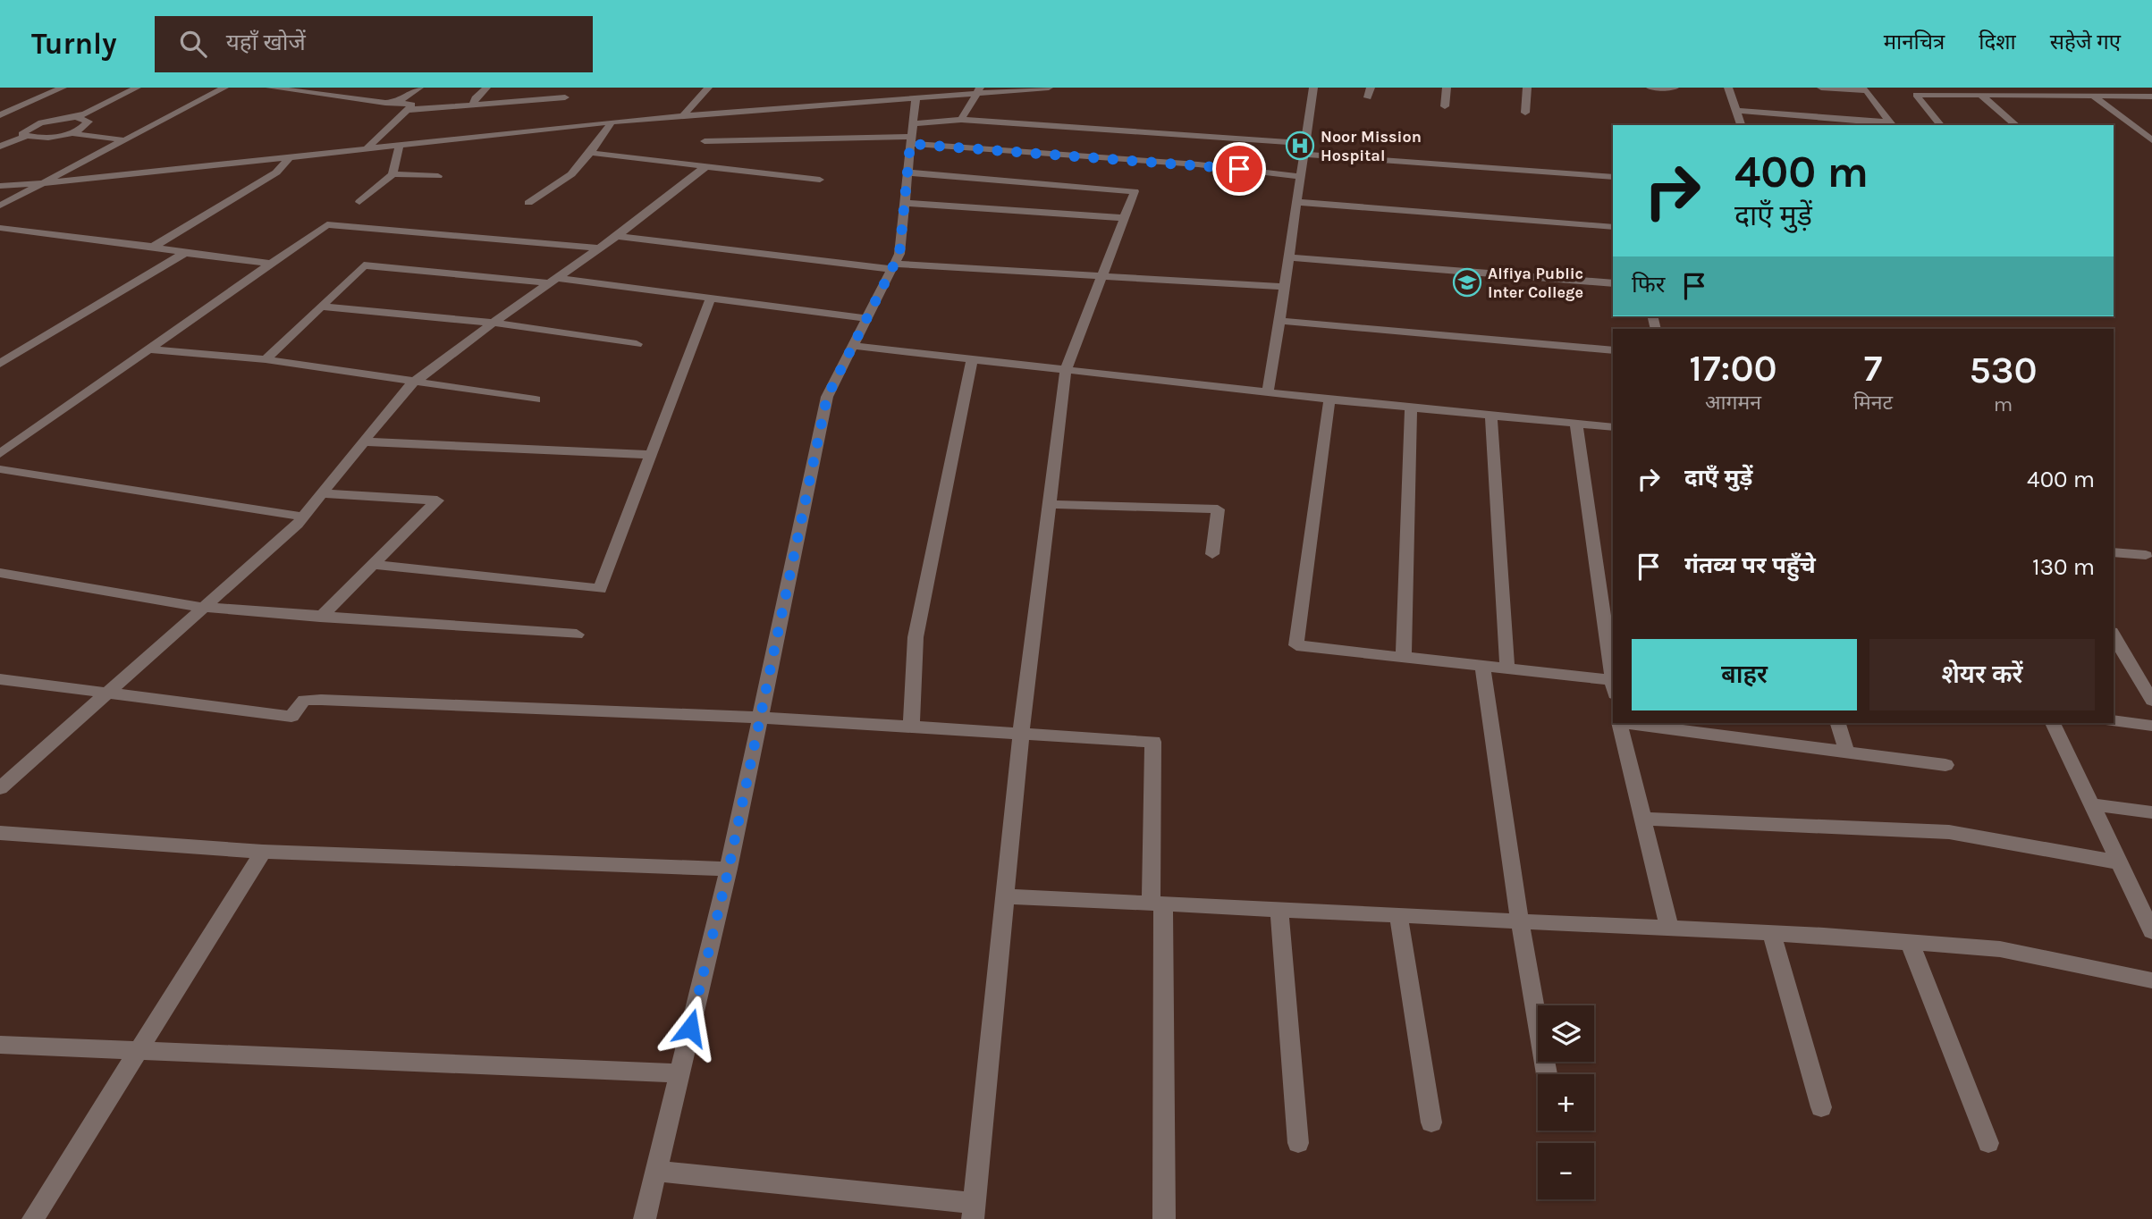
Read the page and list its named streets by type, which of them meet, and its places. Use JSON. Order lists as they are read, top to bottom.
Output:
{
  "places": {
    "hospital": ["Noor Mission Hospital"],
    "school or university": ["Alfiya Public Inter College"]
  },
  "page": {
    "header": "Turnly",
    "search": "यहाँ खोजें",
    "nav": ["मानचित्र", "दिशा", "सहेजे गए"],
    "turn": ["400 m", "दाएँ मुड़ें"],
    "then": "फिर",
    "eta": [
      "17:00",
      "आगमन",
      "7",
      "मिनट",
      "530",
      "m"
    ],
    "list": [
      {
        "name": "दाएँ मुड़ें",
        "value": "400 m"
      },
      {
        "name": "गंतव्य पर पहुँचे",
        "value": "130 m"
      }
    ],
    "buttons": ["बाहर", "शेयर करें"],
    "map_buttons": ["+", "−"]
  }
}
